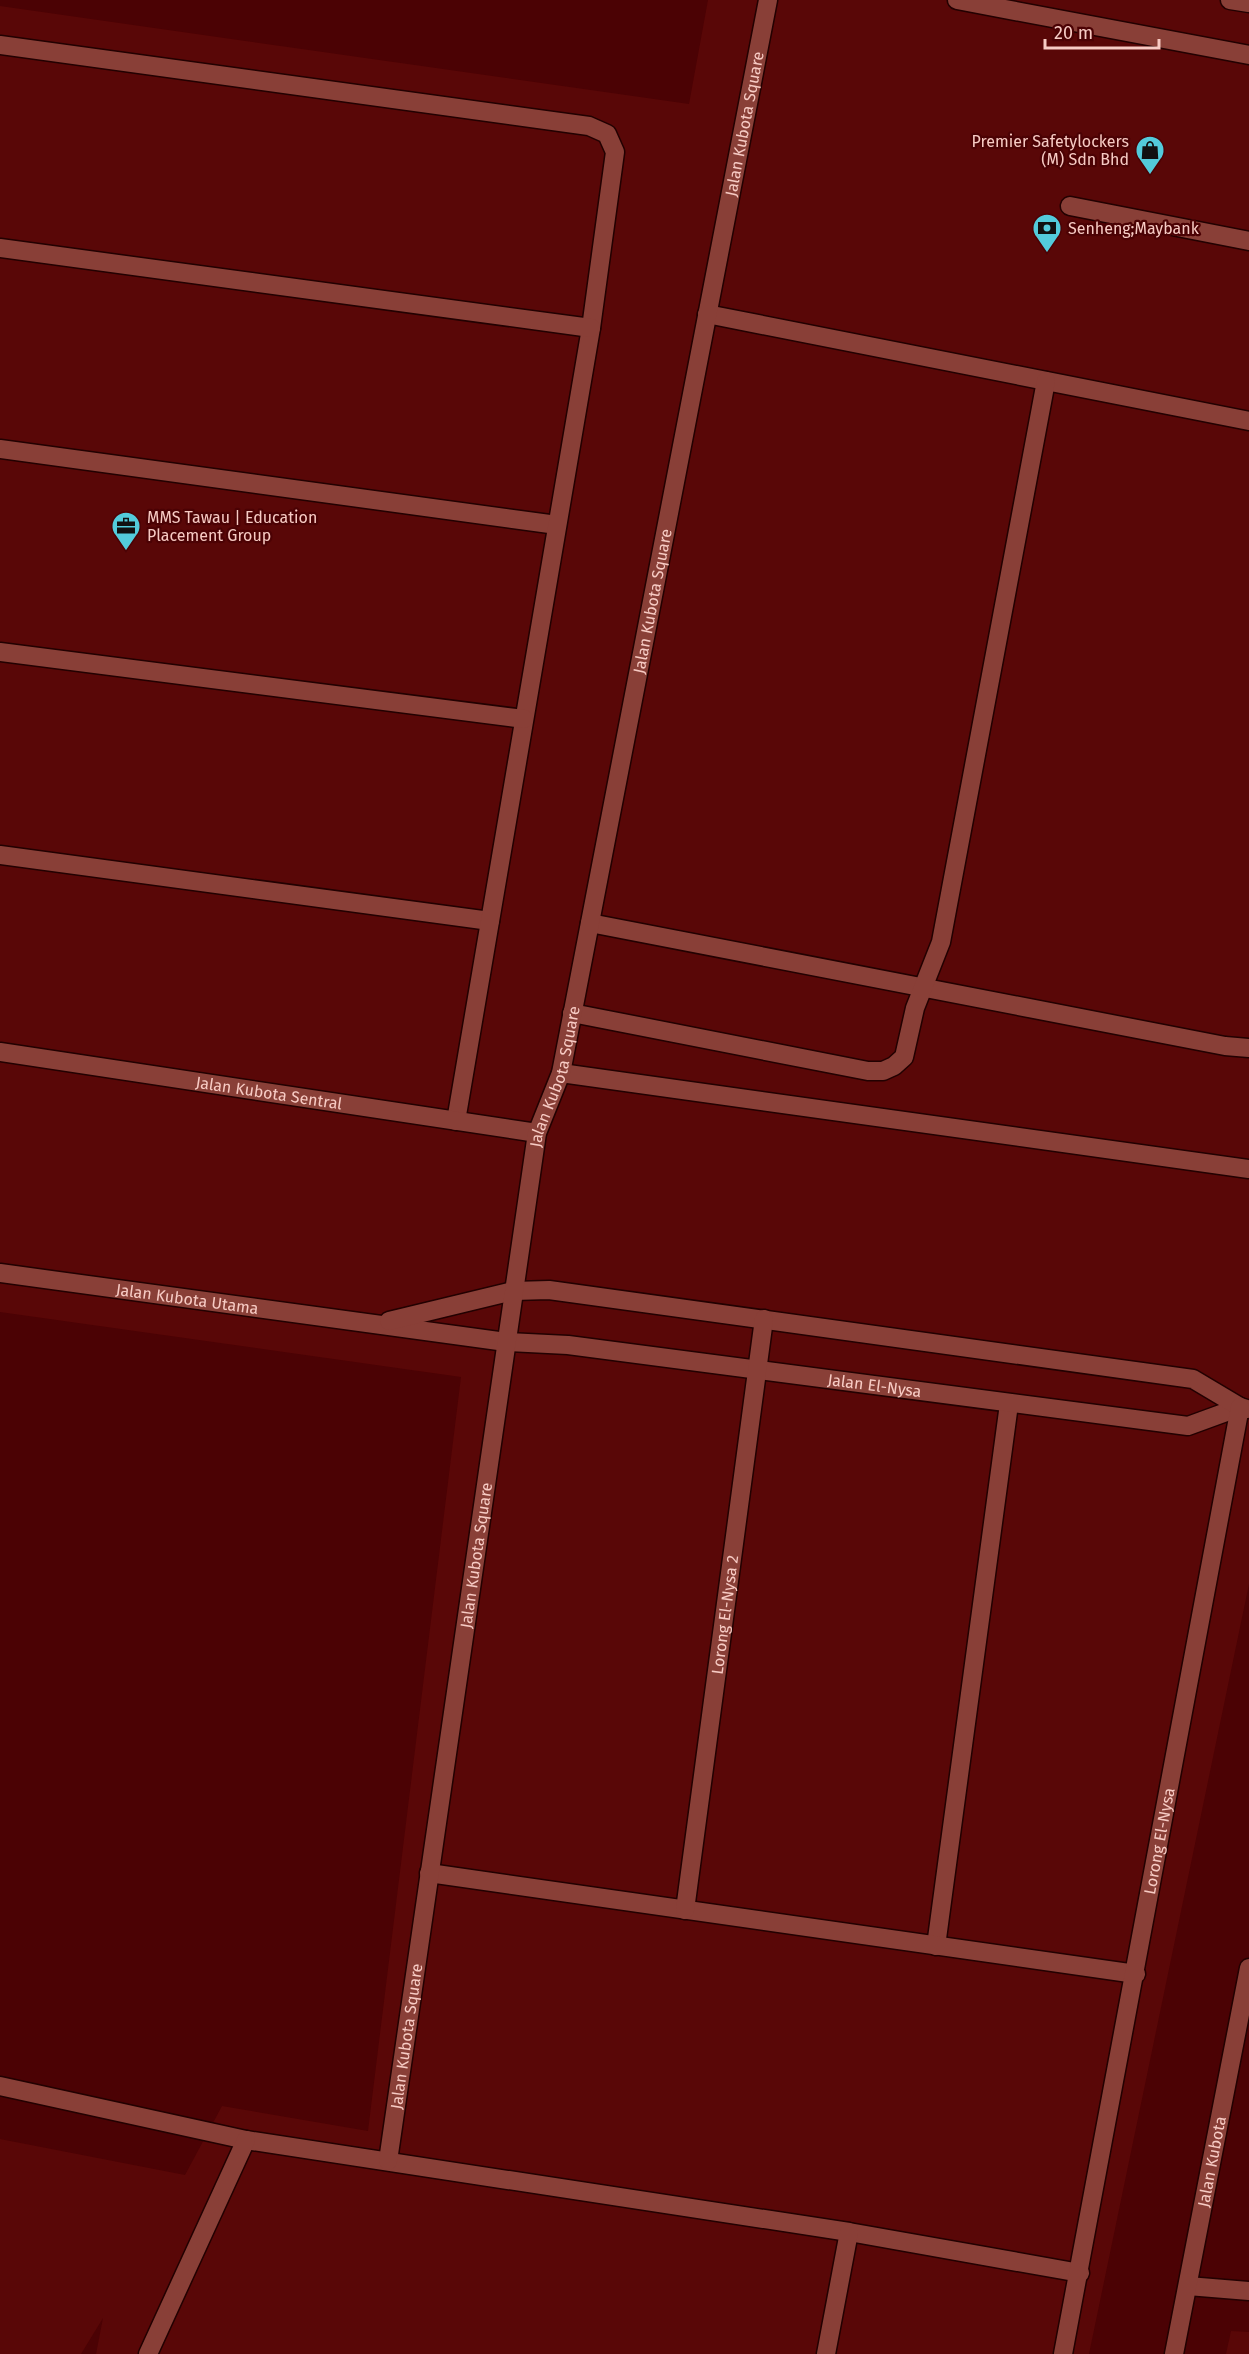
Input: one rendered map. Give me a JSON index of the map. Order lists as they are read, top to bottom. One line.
{"streets":{"street":["Jalan Kubota Square","Jalan Kubota Sentral","Jalan Kubota Utama","Jalan El-Nysa","Lorong El-Nysa 2","Lorong El-Nysa","Jalan Kubota"]},"crossings":[["Jalan Kubota Square","Jalan Kubota Sentral"],["Jalan Kubota Square","Jalan Kubota Utama"],["Jalan Kubota Square","Jalan El-Nysa"],["Jalan Kubota Utama","Jalan El-Nysa"],["Jalan El-Nysa","Lorong El-Nysa 2"],["Jalan El-Nysa","Lorong El-Nysa"]],"places":{"shop":["Premier Safetylockers (M) Sdn Bhd"],"bank":["Senheng;Maybank"],"office":["MMS Tawau | Education Placement Group"]},"scale_bar":"20 m"}
